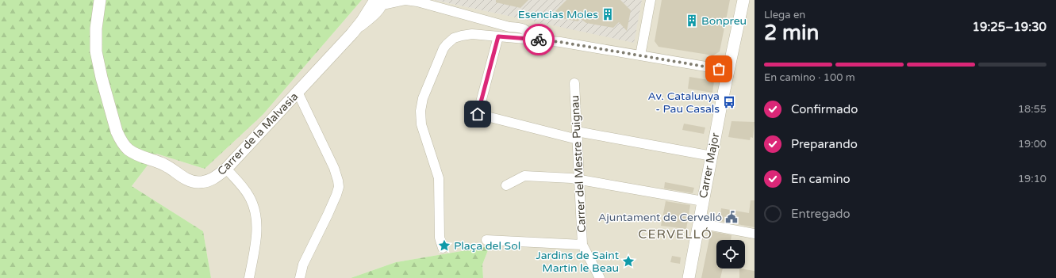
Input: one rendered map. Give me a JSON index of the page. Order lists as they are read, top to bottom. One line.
{"streets":{"street":["Carrer de la Malvasia","Carrer del Mestre Puignau","Carrer Major"]},"districts":["CERVELLÓ"],"places":{"building":["Esencias Moles","Bonpreu"],"bus stop":["Av. Catalunya - Pau Casals"],"public building":["Ajuntament de Cervelló"],"place":["Plaça del Sol","Jardins de Saint Martin le Beau"]},"page":{"heading":["2 min","Llega en","19:25–19:30"],"bar":"En camino · 100 m","list":[["Confirmado","18:55"],["Preparando","19:00"],["En camino","19:10"],"Entregado"]}}
